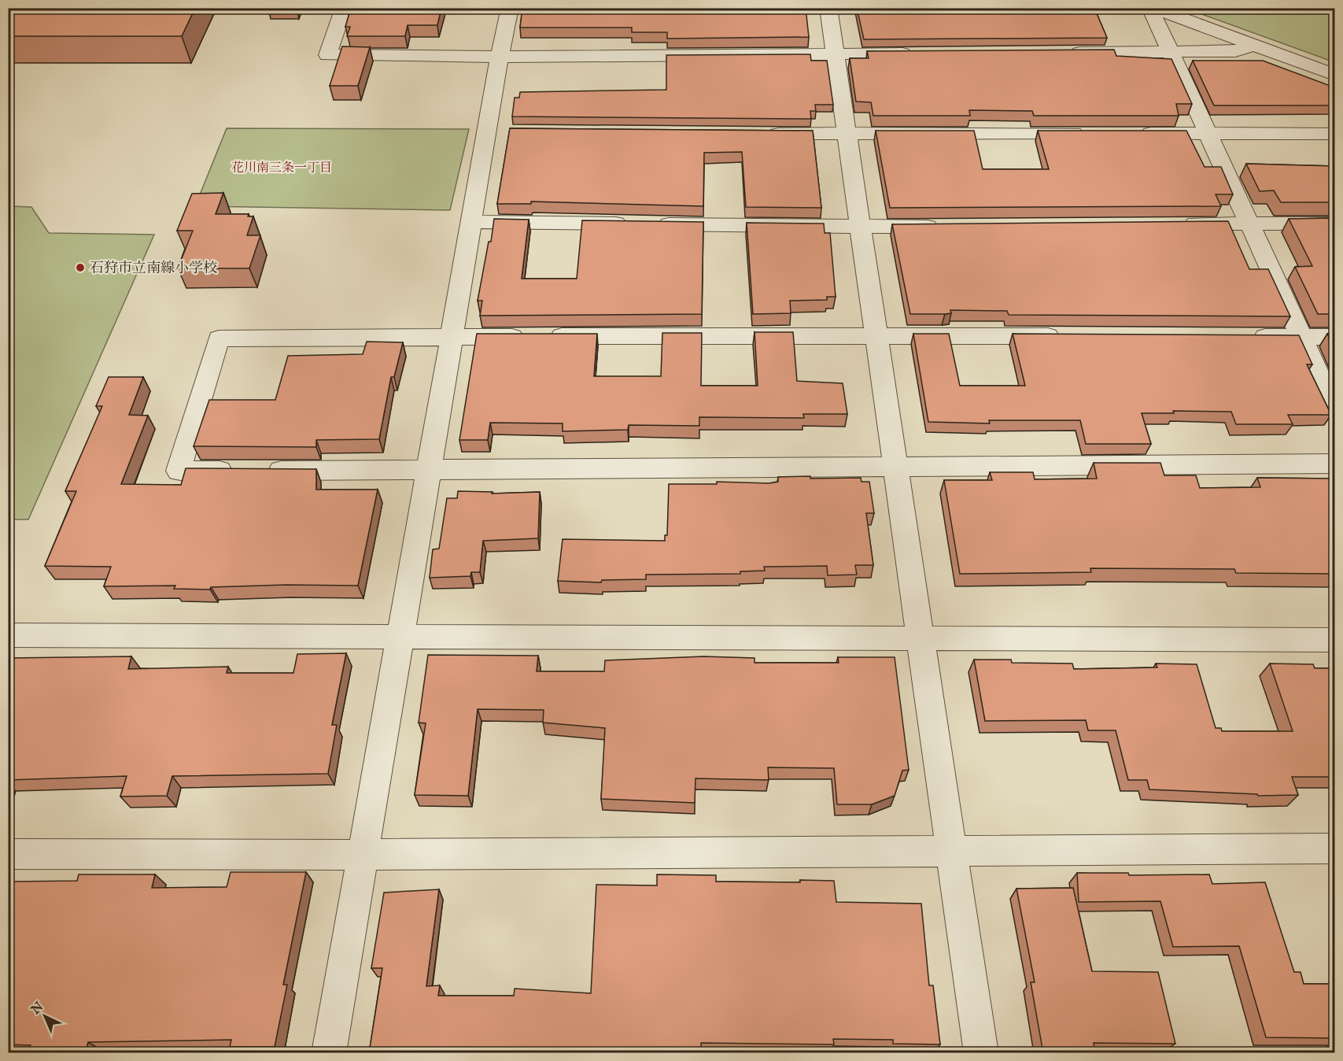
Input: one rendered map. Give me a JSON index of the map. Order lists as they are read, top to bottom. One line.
{"districts":["花川南三条一丁目"],"places":["石狩市立南線小学校"],"north":"top left"}
